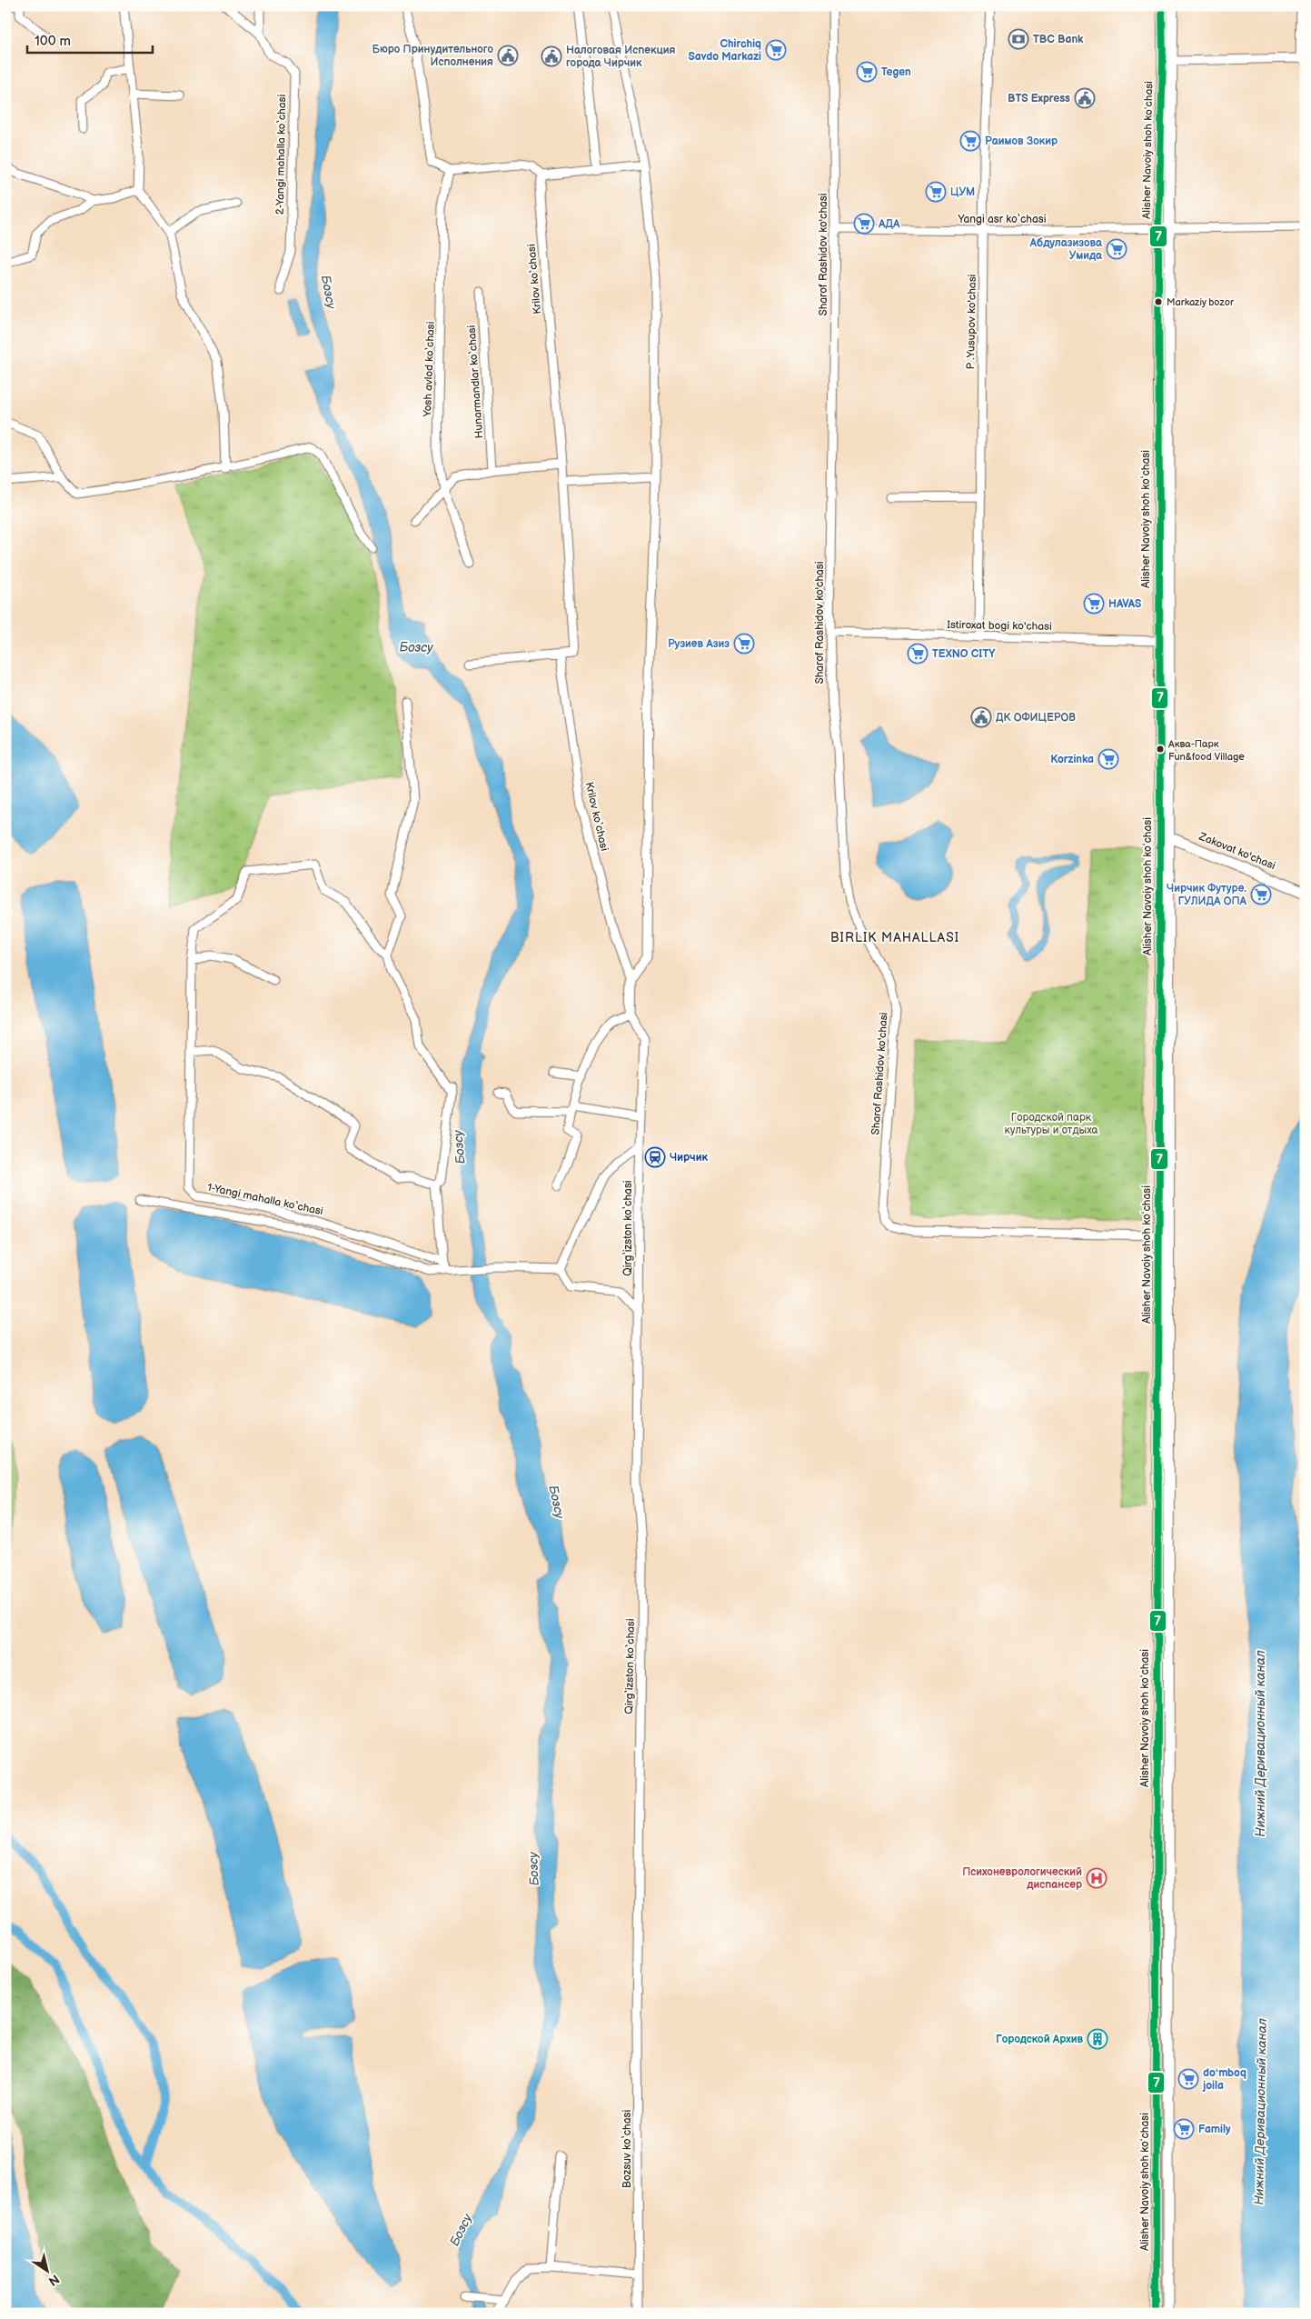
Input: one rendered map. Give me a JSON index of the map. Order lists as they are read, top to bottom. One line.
{"streets":{"main road":["Alisher Navoiy shoh koʻchasi","Zakovat ko'chasi"],"street":["2-Yangi mahalla ko‘chasi","Yangi asr ko‘chasi","Sharof Rashidov ko'chasi","Krilov ko‘chasi","P .Yusupov ko'chasi","Yosh avlod ko‘chasi","Hunarmandlar ko‘chasi","Istiroxat bogi ko'chasi","1-Yangi mahalla ko‘chasi","Qirg‘izston ko‘chasi","Bozsuv ko‘chasi"]},"crossings":[["Alisher Navoiy shoh koʻchasi","Yangi asr ko‘chasi"],["Alisher Navoiy shoh koʻchasi","Sharof Rashidov ko'chasi"],["Alisher Navoiy shoh koʻchasi","Istiroxat bogi ko'chasi"],["Alisher Navoiy shoh koʻchasi","Zakovat ko'chasi"],["Yangi asr ko‘chasi","Sharof Rashidov ko'chasi"],["Yangi asr ko‘chasi","P .Yusupov ko'chasi"],["Sharof Rashidov ko'chasi","Istiroxat bogi ko'chasi"],["Krilov ko‘chasi","Qirg‘izston ko‘chasi"],["P .Yusupov ko'chasi","Istiroxat bogi ko'chasi"],["Qirg‘izston ko‘chasi","Bozsuv ko‘chasi"]],"districts":["BIRLIK MAHALLASI"],"water":["Бозсу","Нижний Деривационный канал"],"parks":["Городской парк культуры и отдыха"],"places":{"bank":["TBC Bank"],"supermarket":["Chirchiq Savdo Markazi","Tegen","Раимов Зокир","ЦУМ","АДА","Абдулазизова Умида","HAVAS","Рузиев Азиз","TEXNO CITY","Korzinka","Чирчик Футуре. ГУЛИДА ОПА","doʻmboq joila","Family"],"public building":["Бюро Принудительного Исполнения","Налоговая Испекция города Чирчик","BTS Express","ДК ОФИЦЕРОВ"],"other":["Markaziy bozor","Аква-Парк Fun&food Village"],"station":["Чирчик"],"hospital":["Психоневрологический диспансер"],"building":["Городской Архив"]},"lines":["transit line 7"],"scale_bar":"100 m","north":"bottom right"}
